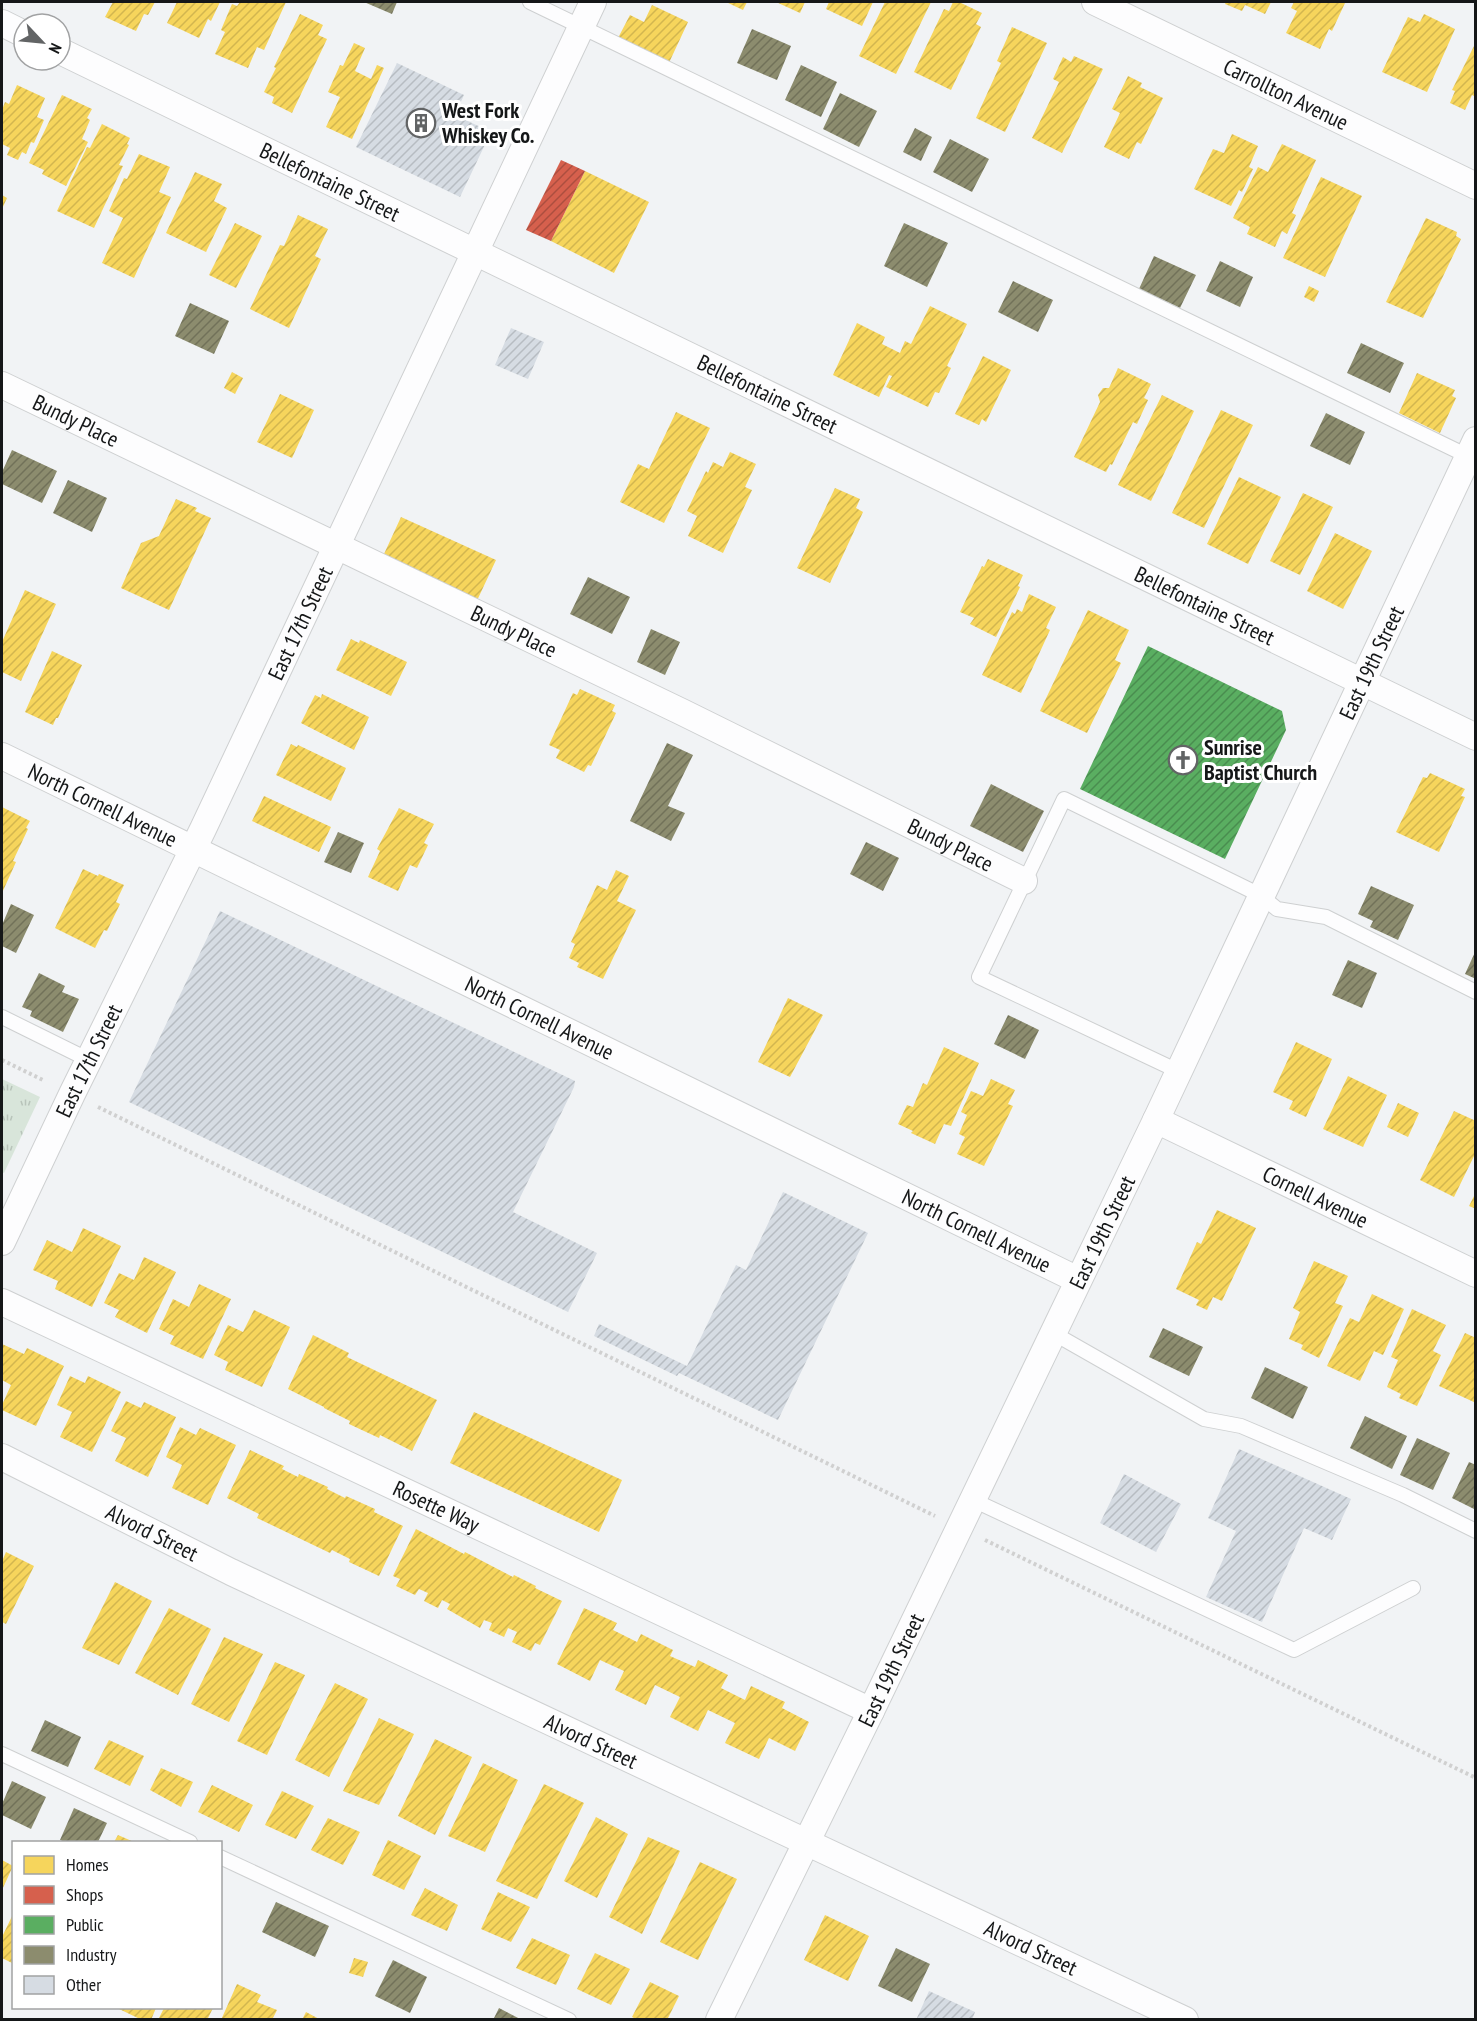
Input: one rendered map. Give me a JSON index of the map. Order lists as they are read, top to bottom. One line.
{"streets":{"street":["Carrollton Avenue","Bellefontaine Street","Bundy Place","East 17th Street","East 19th Street","North Cornell Avenue","Cornell Avenue","Rosette Way","Alvord Street"]},"crossings":[["Bellefontaine Street","East 17th Street"],["Bellefontaine Street","East 19th Street"],["Bundy Place","East 17th Street"],["East 17th Street","North Cornell Avenue"],["East 19th Street","North Cornell Avenue"],["East 19th Street","Cornell Avenue"],["East 19th Street","Rosette Way"],["East 19th Street","Alvord Street"]],"places":{"building":["West Fork Whiskey Co."],"church":["Sunrise Baptist Church"]},"legend":["Homes","Shops","Public","Industry","Other"],"north":"bottom right"}
